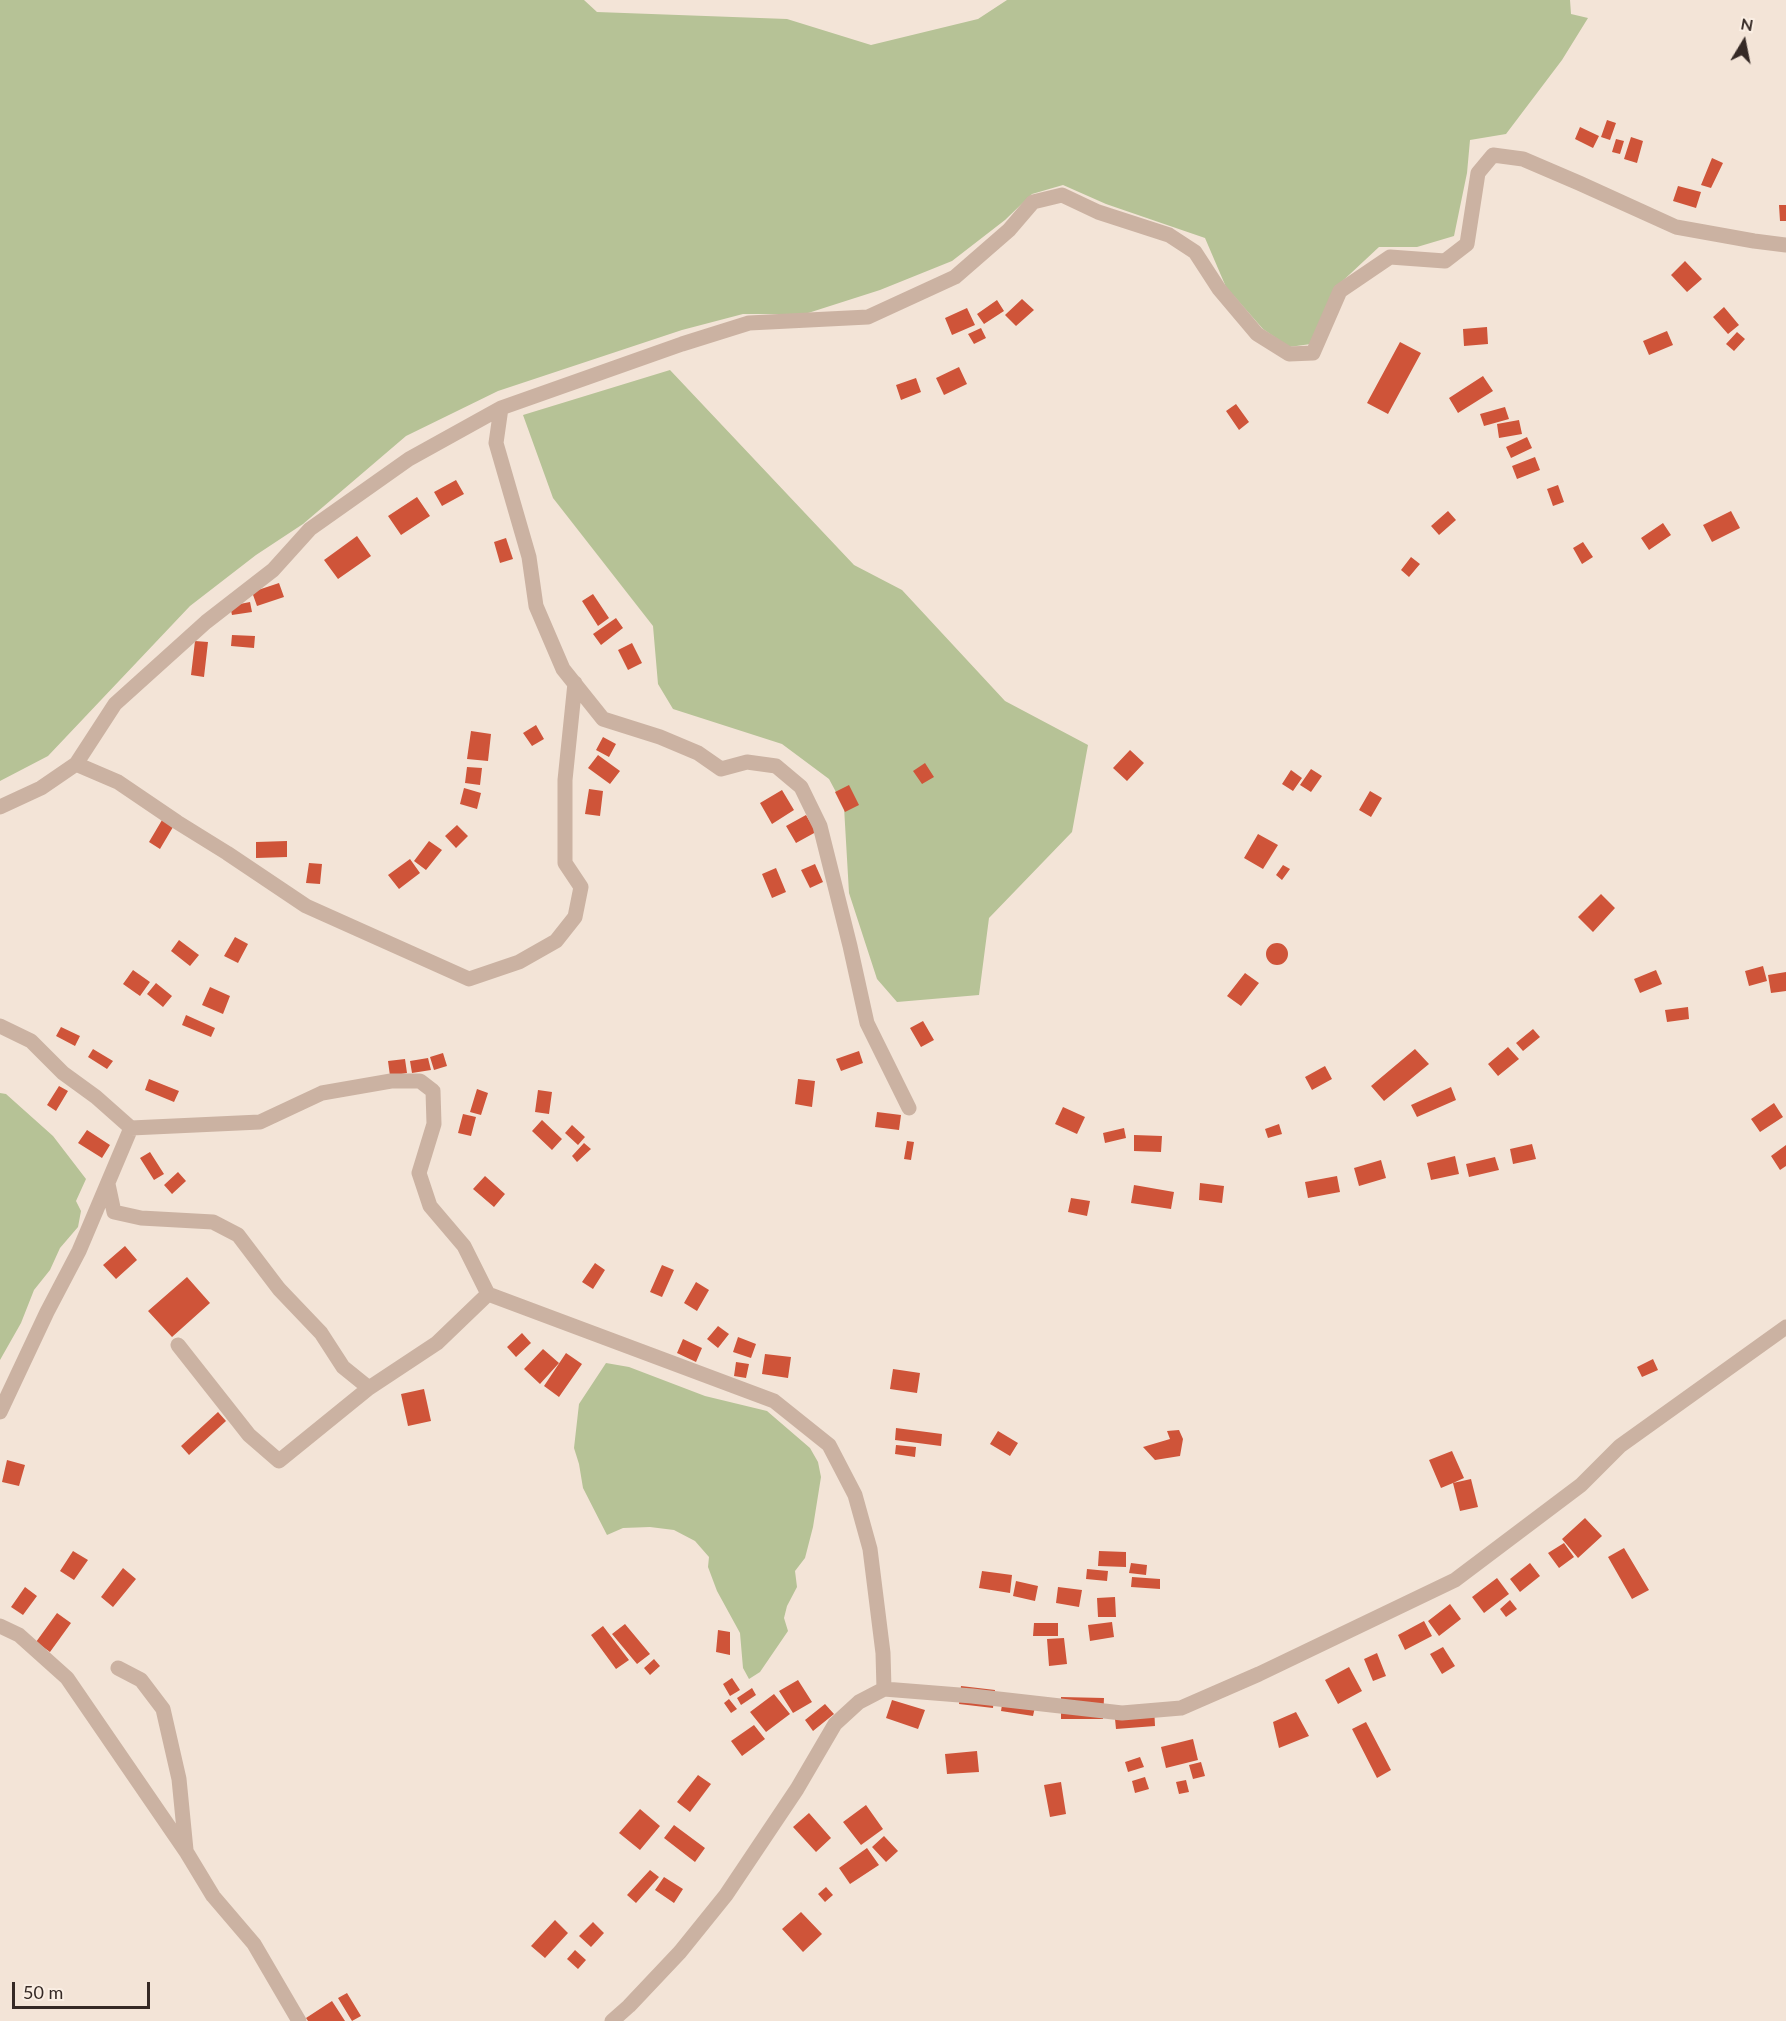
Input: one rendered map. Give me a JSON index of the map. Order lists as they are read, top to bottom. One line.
{"scale_bar":"50 m","north":"top"}
